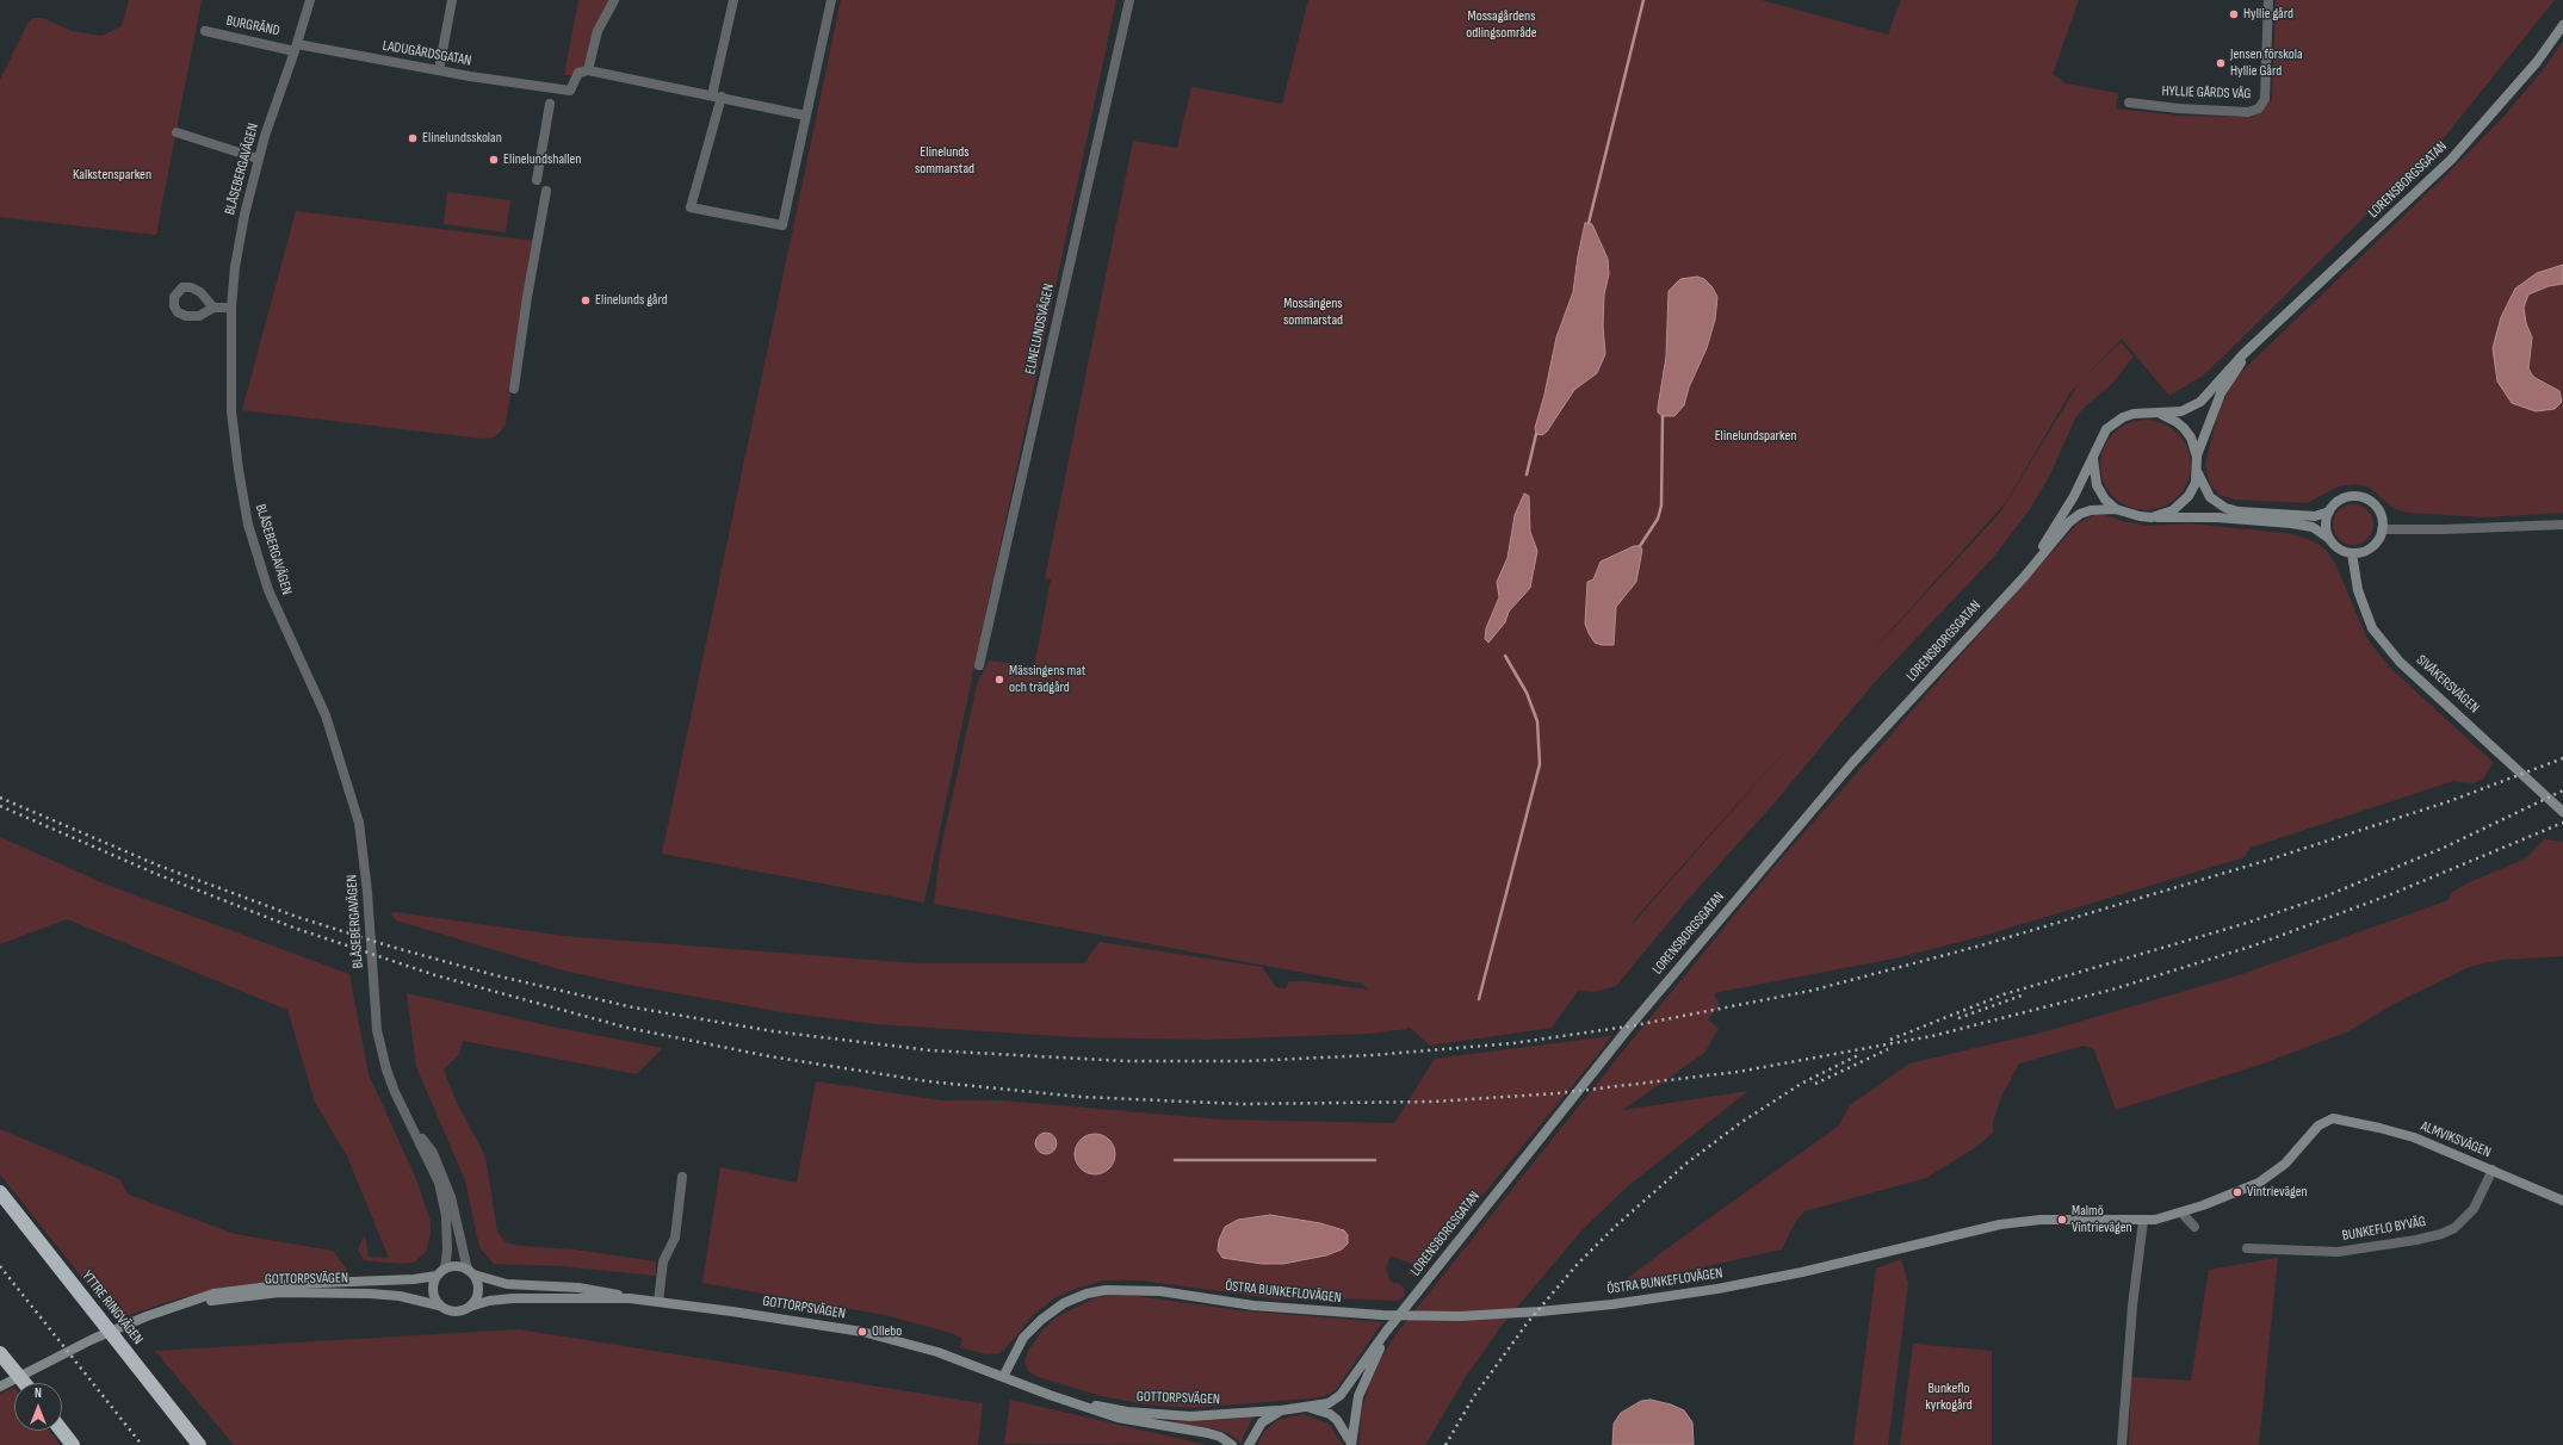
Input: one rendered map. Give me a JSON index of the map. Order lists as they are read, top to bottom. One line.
{"streets":{"highway":["YTTRE RINGVÄGEN"],"street":["BURGRÄND","LADUGÅRDSGATAN","HYLLIE GÅRDS VÄG","BLÅSEBERGAVÄGEN","LORENSBORGSGATAN","ELINELUNDSVÄGEN","SIVÅKERSVÄGEN","ALMVIKSVÄGEN","BUNKEFLO BYVÄG","GOTTORPSVÄGEN","ÖSTRA BUNKEFLOVÄGEN"]},"crossings":[["BURGRÄND","LADUGÅRDSGATAN"],["BURGRÄND","BLÅSEBERGAVÄGEN"],["LADUGÅRDSGATAN","BLÅSEBERGAVÄGEN"],["BLÅSEBERGAVÄGEN","GOTTORPSVÄGEN"],["LORENSBORGSGATAN","GOTTORPSVÄGEN"],["ALMVIKSVÄGEN","BUNKEFLO BYVÄG"],["ALMVIKSVÄGEN","ÖSTRA BUNKEFLOVÄGEN"],["GOTTORPSVÄGEN","ÖSTRA BUNKEFLOVÄGEN"]],"parks":["Mossagårdens odlingsområde","Elinelunds sommarstad","Kalkstensparken","Mossängens sommarstad","Elinelundsparken","Bunkeflo kyrkogård"],"places":["Hyllie gård","Jensen förskola Hyllie Gård","Elinelundsskolan","Elinelundshallen","Elinelunds gård","Mässingens mat och trädgård","Vintrievägen","Malmö Vintrievägen","Ollebo"],"north":"top"}
